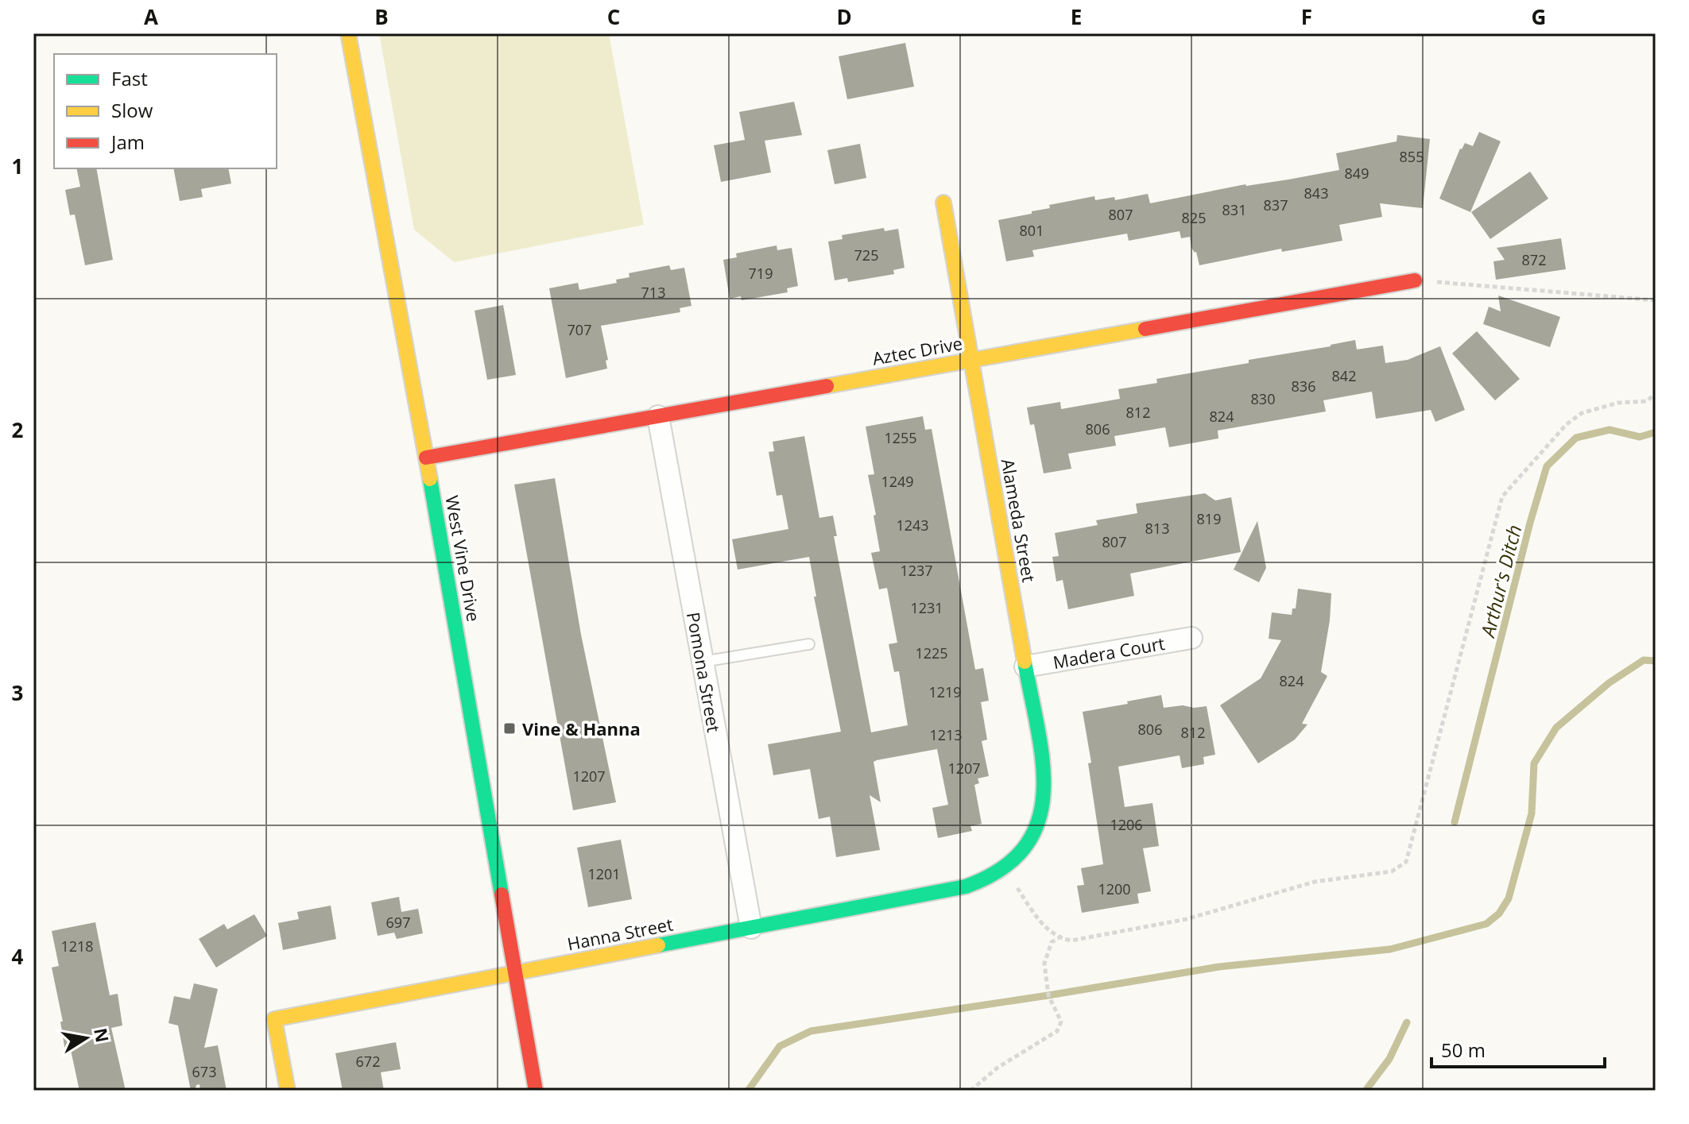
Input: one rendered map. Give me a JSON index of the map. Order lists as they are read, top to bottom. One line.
{"streets":{"street":["Aztec Drive","Alameda Street","West Vine Drive","Madera Court","Pomona Street","Hanna Street"]},"crossings":[["Aztec Drive","Alameda Street"],["Aztec Drive","West Vine Drive"],["Aztec Drive","Pomona Street"],["Alameda Street","Madera Court"],["Alameda Street","Hanna Street"],["West Vine Drive","Hanna Street"],["Pomona Street","Hanna Street"]],"water":["Arthur's Ditch"],"places":{"transit":["Vine & Hanna"]},"house_numbers":["855","849","843","837","831","807","825","801","725","872","719","713","707","842","836","830","812","824","806","1255","1249","819","1243","813","807","1237","1231","1225","824","1219","806","812","1213","1207","1207","1206","1201","1200","697","1218","672","673"],"legend":["Fast","Slow","Jam"],"scale_bar":"50 m","north":"right","grid":{"columns":["A","B","C","D","E","F","G"],"rows":["1","2","3","4"]}}
